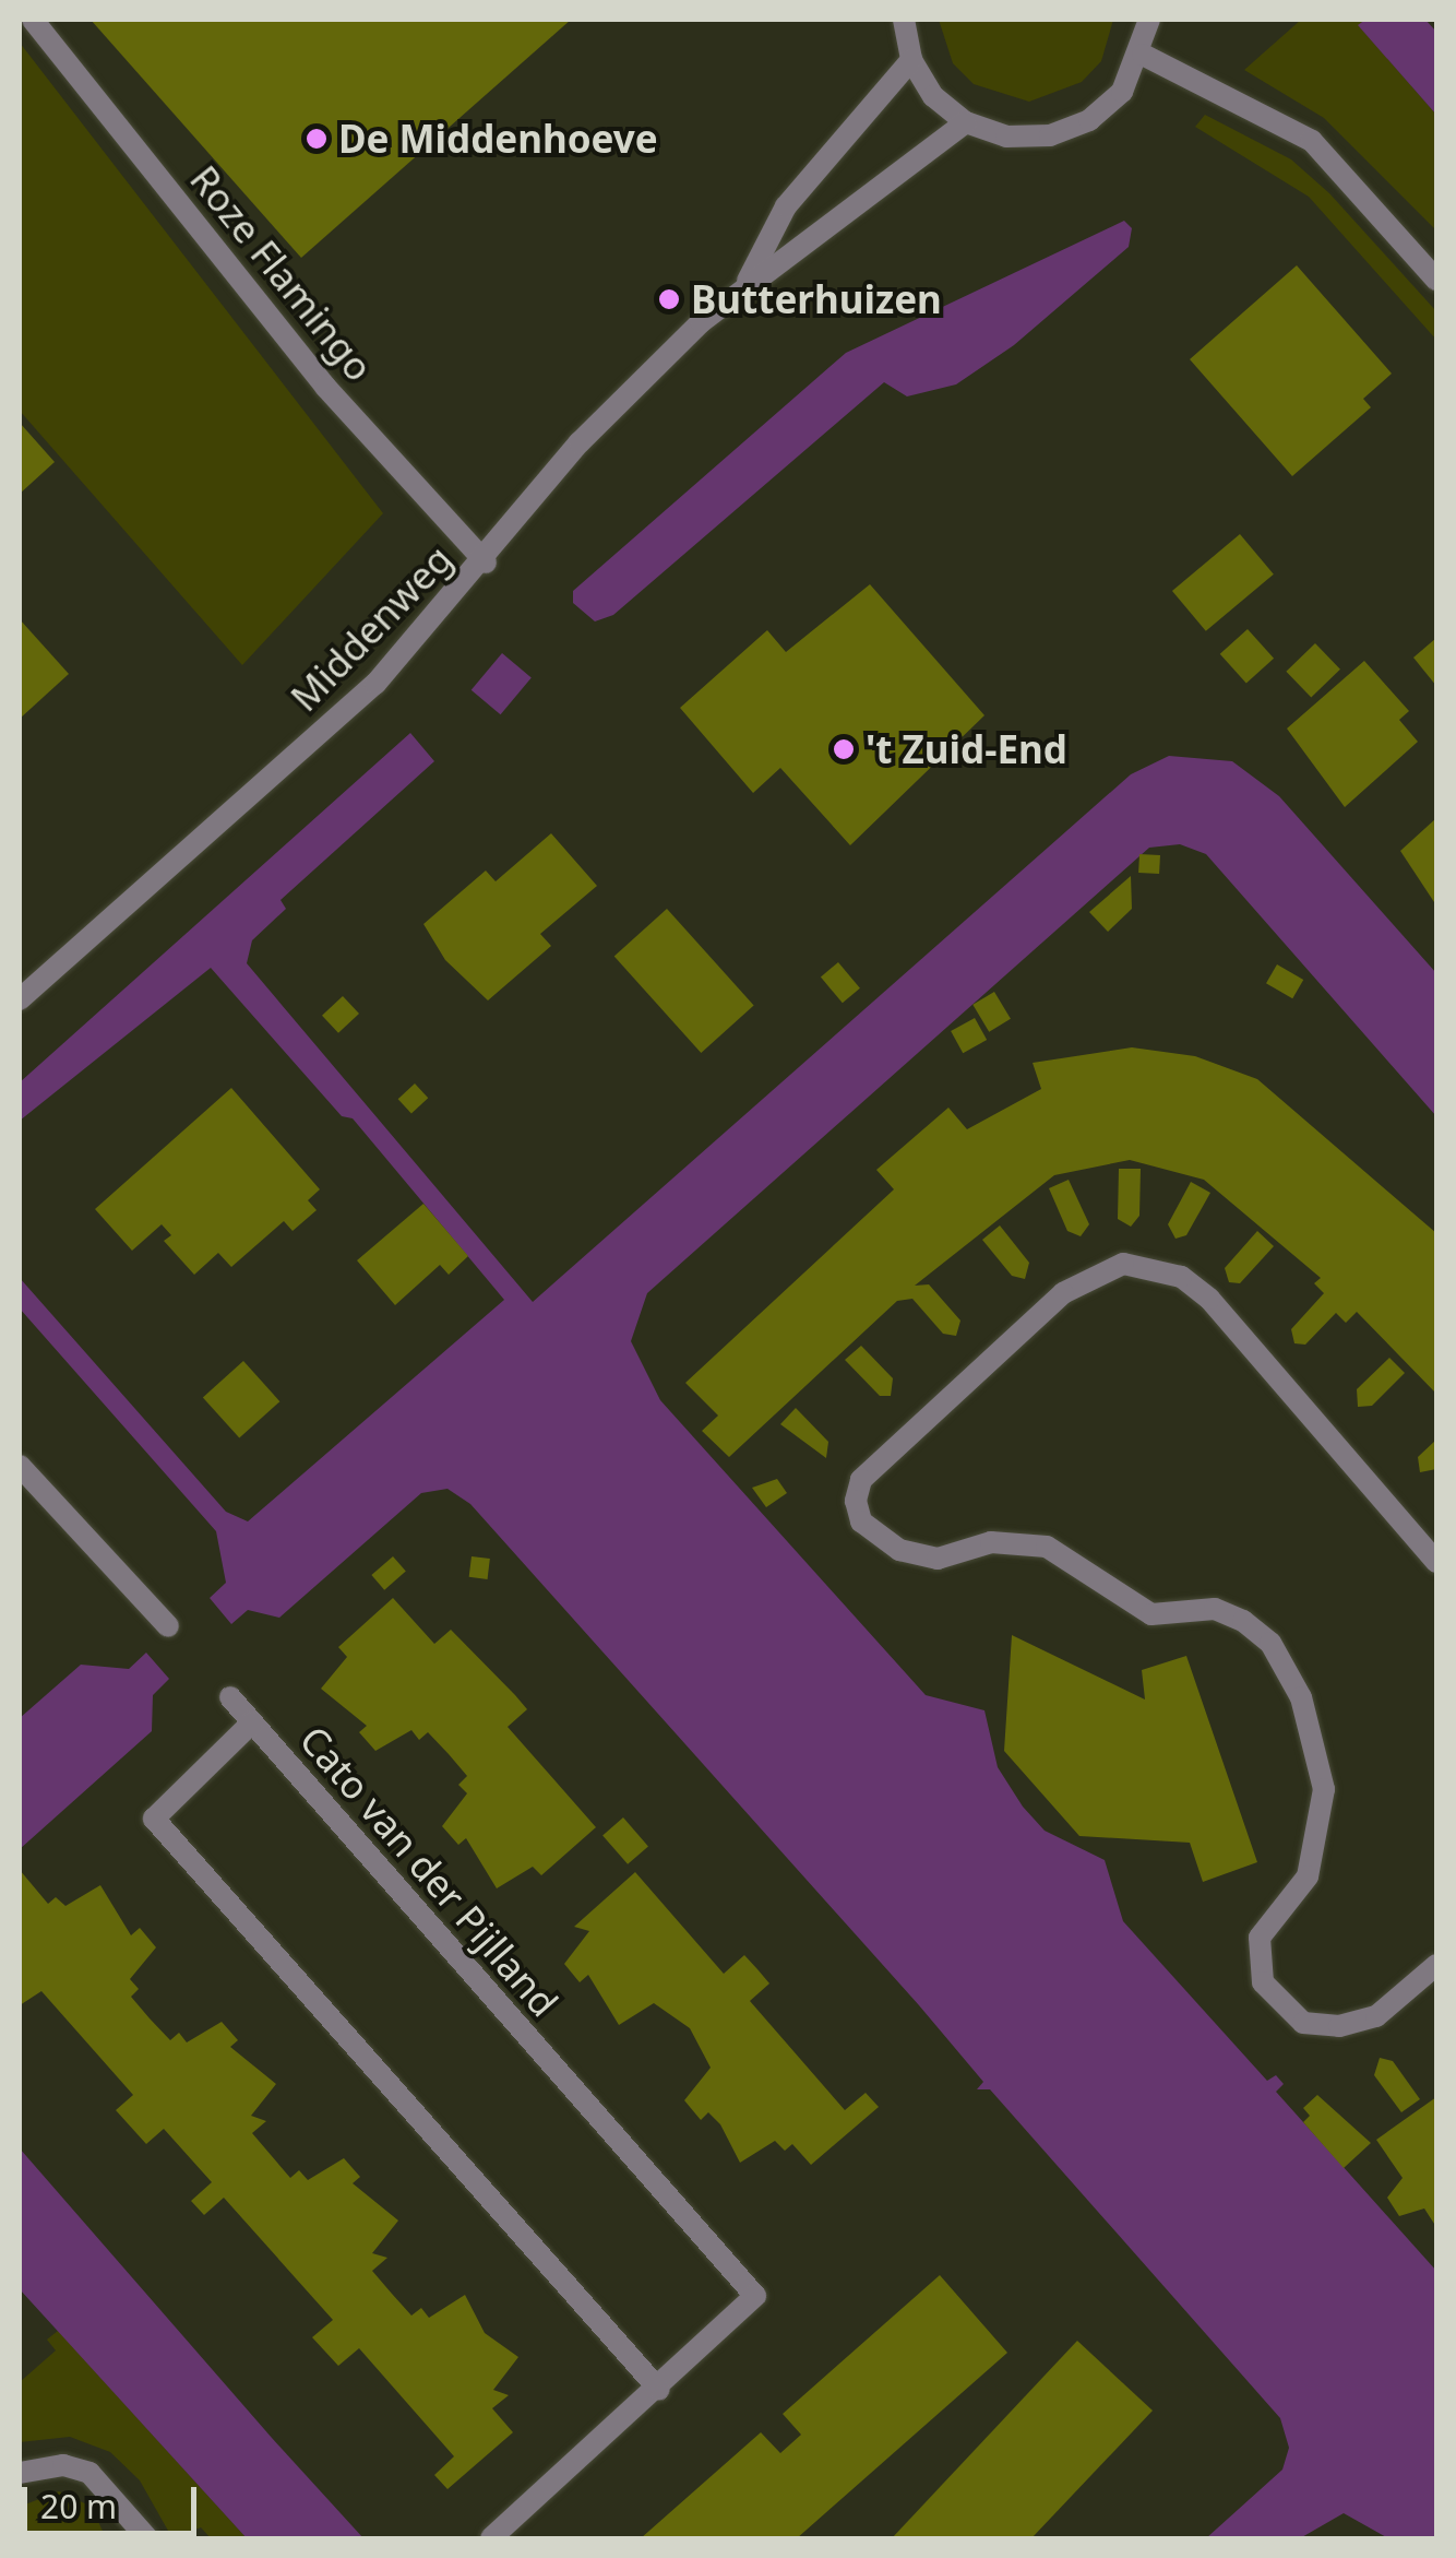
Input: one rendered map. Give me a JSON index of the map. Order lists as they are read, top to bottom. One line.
{"streets":{"street":["Roze Flamingo","Middenweg","Cato van der Pijlland"]},"crossings":[["Roze Flamingo","Middenweg"]],"places":["De Middenhoeve","Butterhuizen","'t Zuid-End"],"scale_bar":"20 m"}
